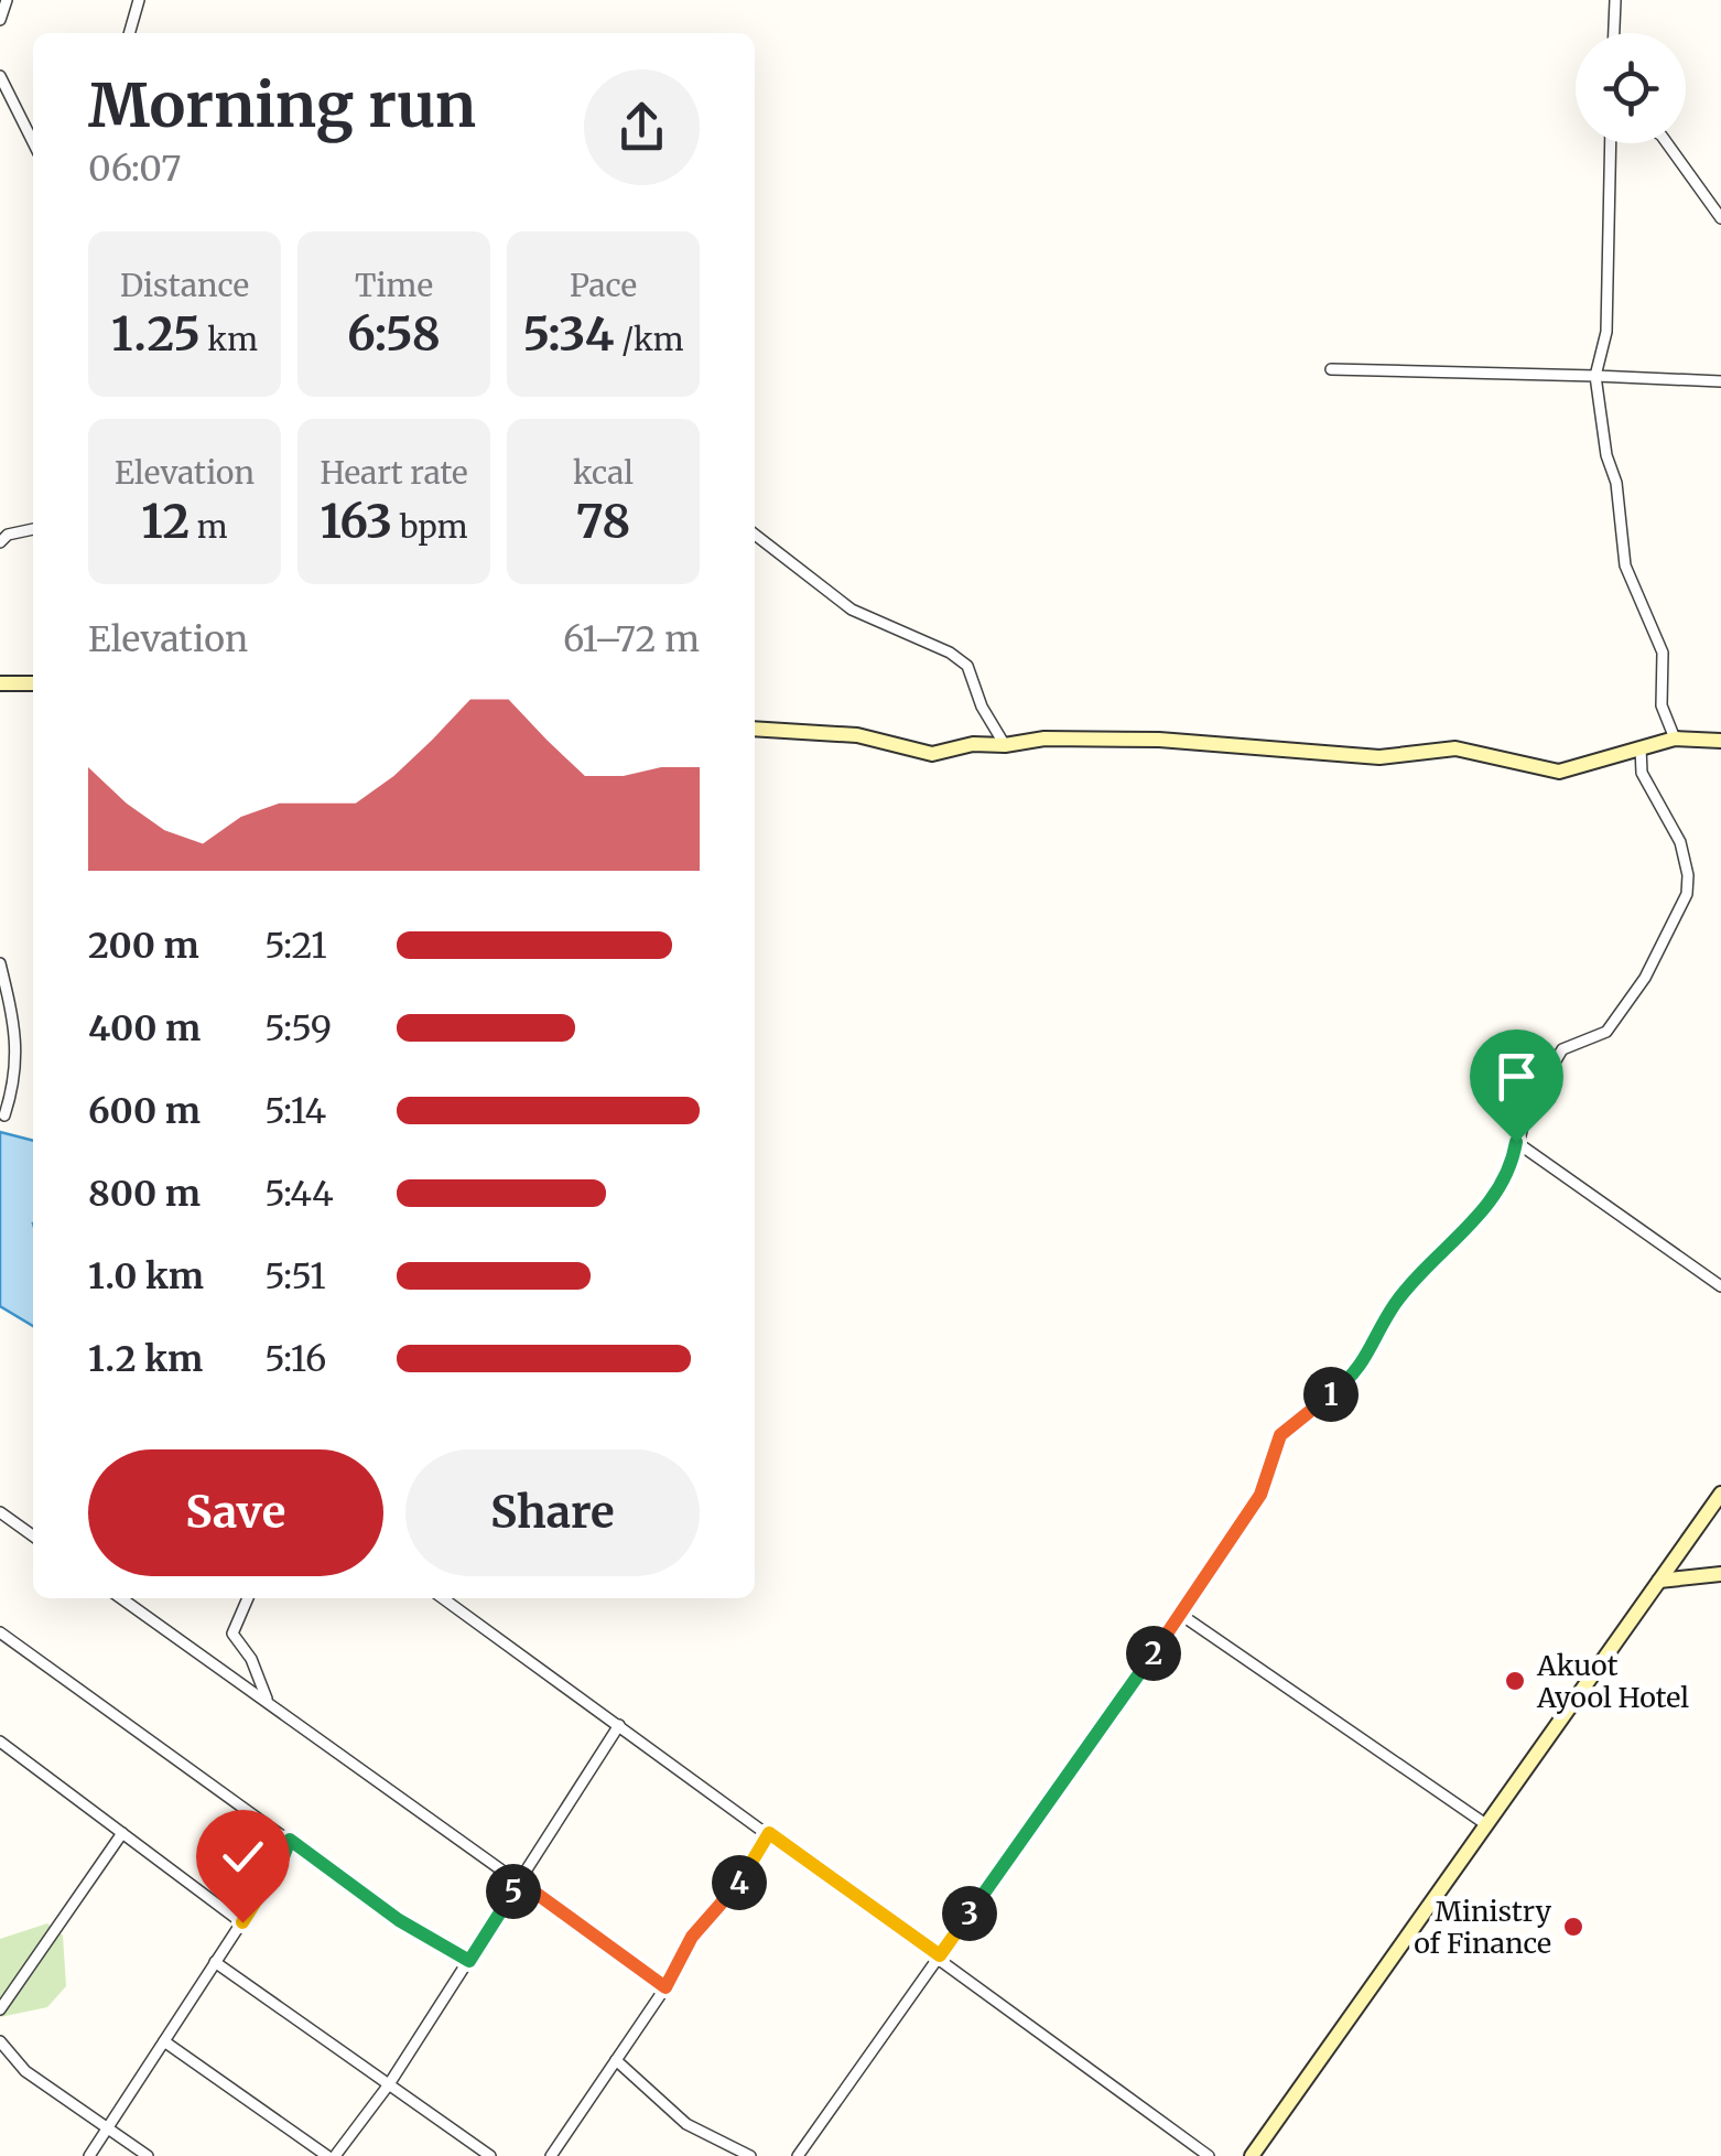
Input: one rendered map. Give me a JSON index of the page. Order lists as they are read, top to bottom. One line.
{"places":["Akuot Ayool Hotel","Ministry of Finance"],"page":{"heading":["Morning run","06:07"],"stats":[["Distance","1.25 km"],["Time","6:58"],["Pace","5:34 /km"],["Elevation","12 m"],["Heart rate","163 bpm"],["kcal","78"]],"chart":["Elevation","61–72 m"],"list":[{"name":"200 m","note":"5:21"},{"name":"400 m","note":"5:59"},{"name":"600 m","note":"5:14"},{"name":"800 m","note":"5:44"},{"name":"1.0 km","note":"5:51"},{"name":"1.2 km","note":"5:16"}],"pins":["1","2","4","5","3"],"buttons":["Save","Share"]}}
